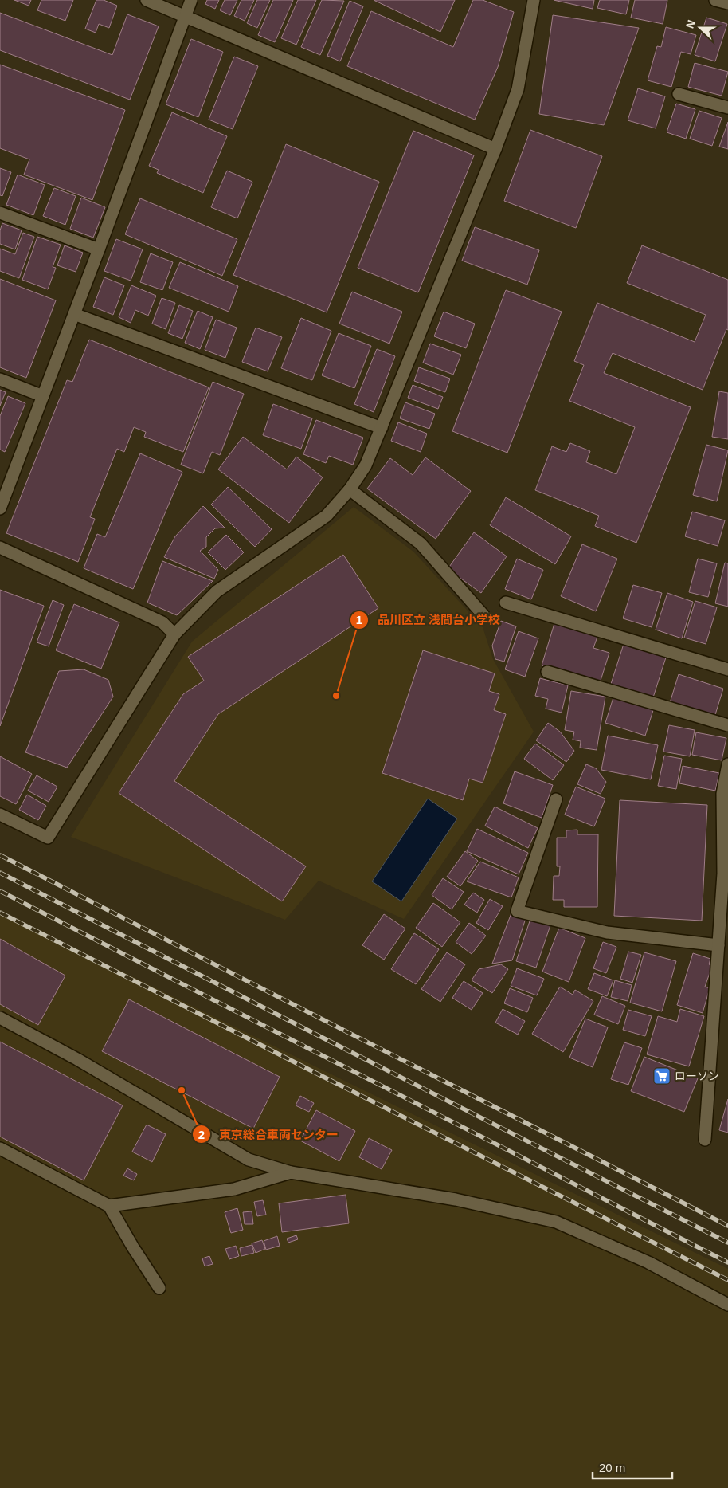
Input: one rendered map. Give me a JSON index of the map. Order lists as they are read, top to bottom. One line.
{"places":{"other":["品川区立 浅間台小学校","東京総合車両センター"],"supermarket":["ローソン"]},"scale_bar":"20 m","north":"left"}
